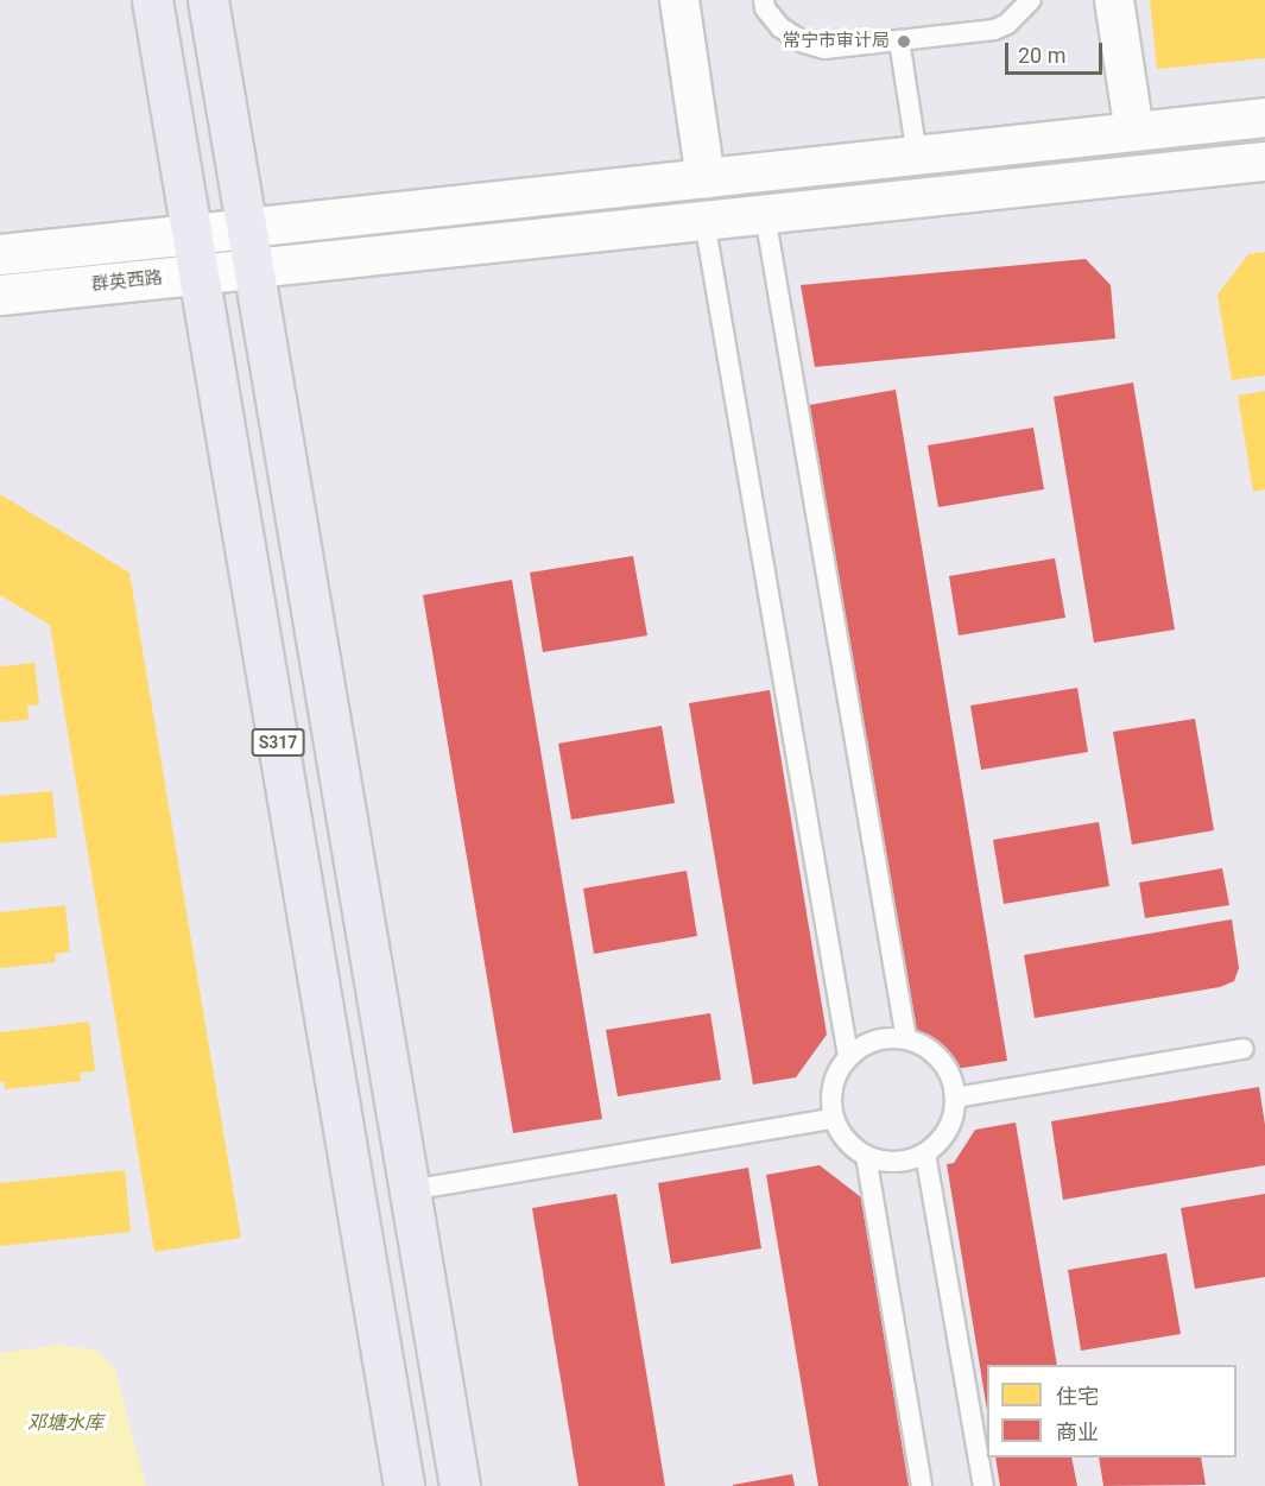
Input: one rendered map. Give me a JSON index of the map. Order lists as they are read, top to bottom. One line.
{"streets":{"main road":["群英西路","S317"]},"crossings":[["群英西路","S317"]],"water":["邓塘水库"],"places":["常宁市审计局"],"legend":["住宅","商业"],"scale_bar":"20 m"}
